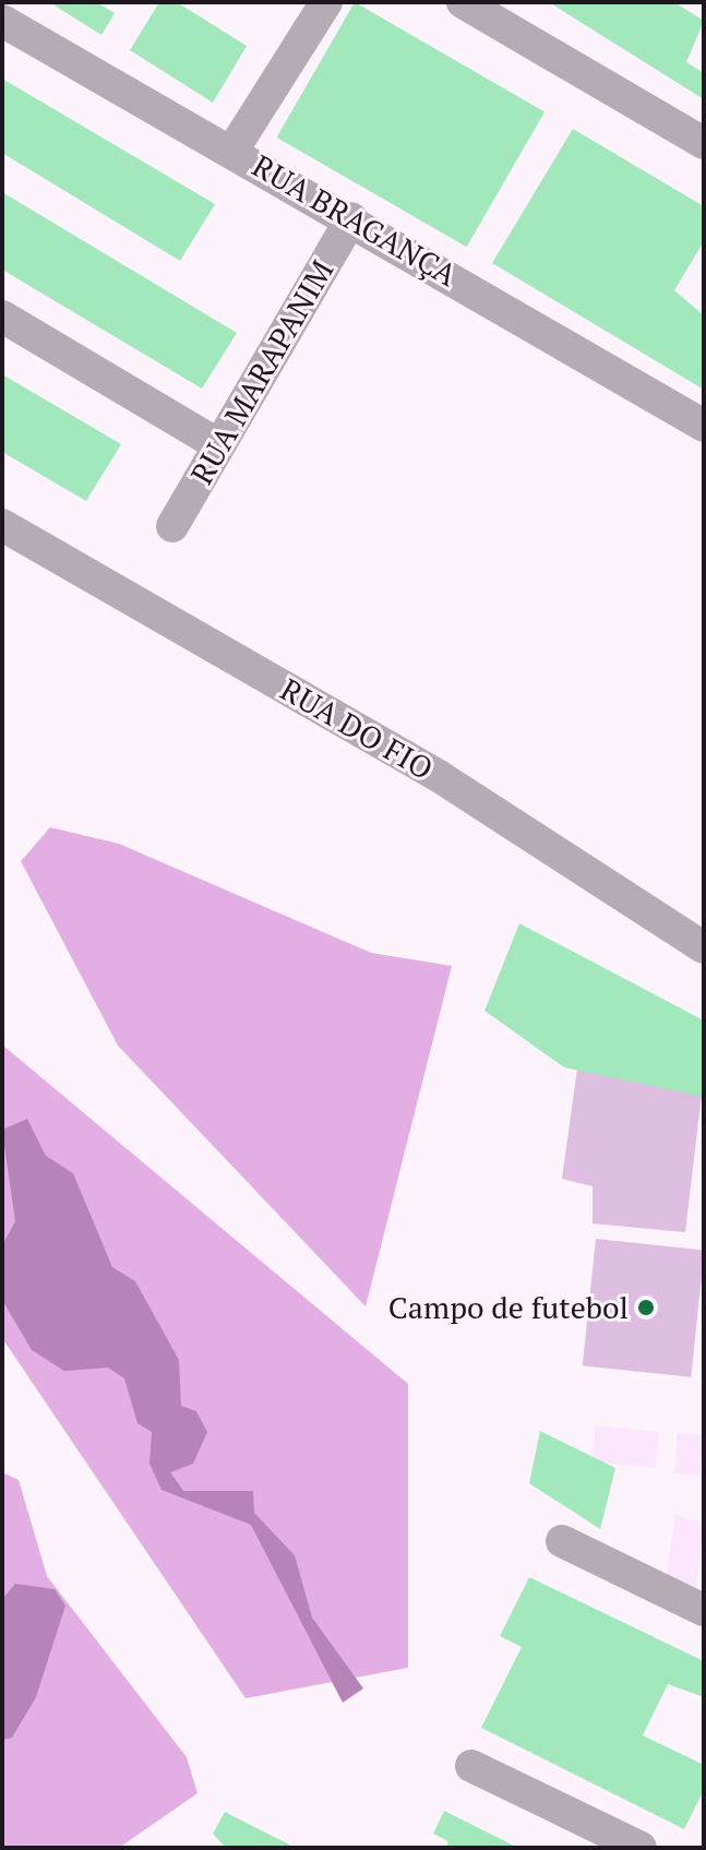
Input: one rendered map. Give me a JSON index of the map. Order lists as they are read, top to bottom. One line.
{"streets":{"street":["RUA BRAGANÇA","RUA MARAPANIM","RUA DO FIO"]},"crossings":[["RUA BRAGANÇA","RUA MARAPANIM"]],"places":["Campo de futebol"]}
